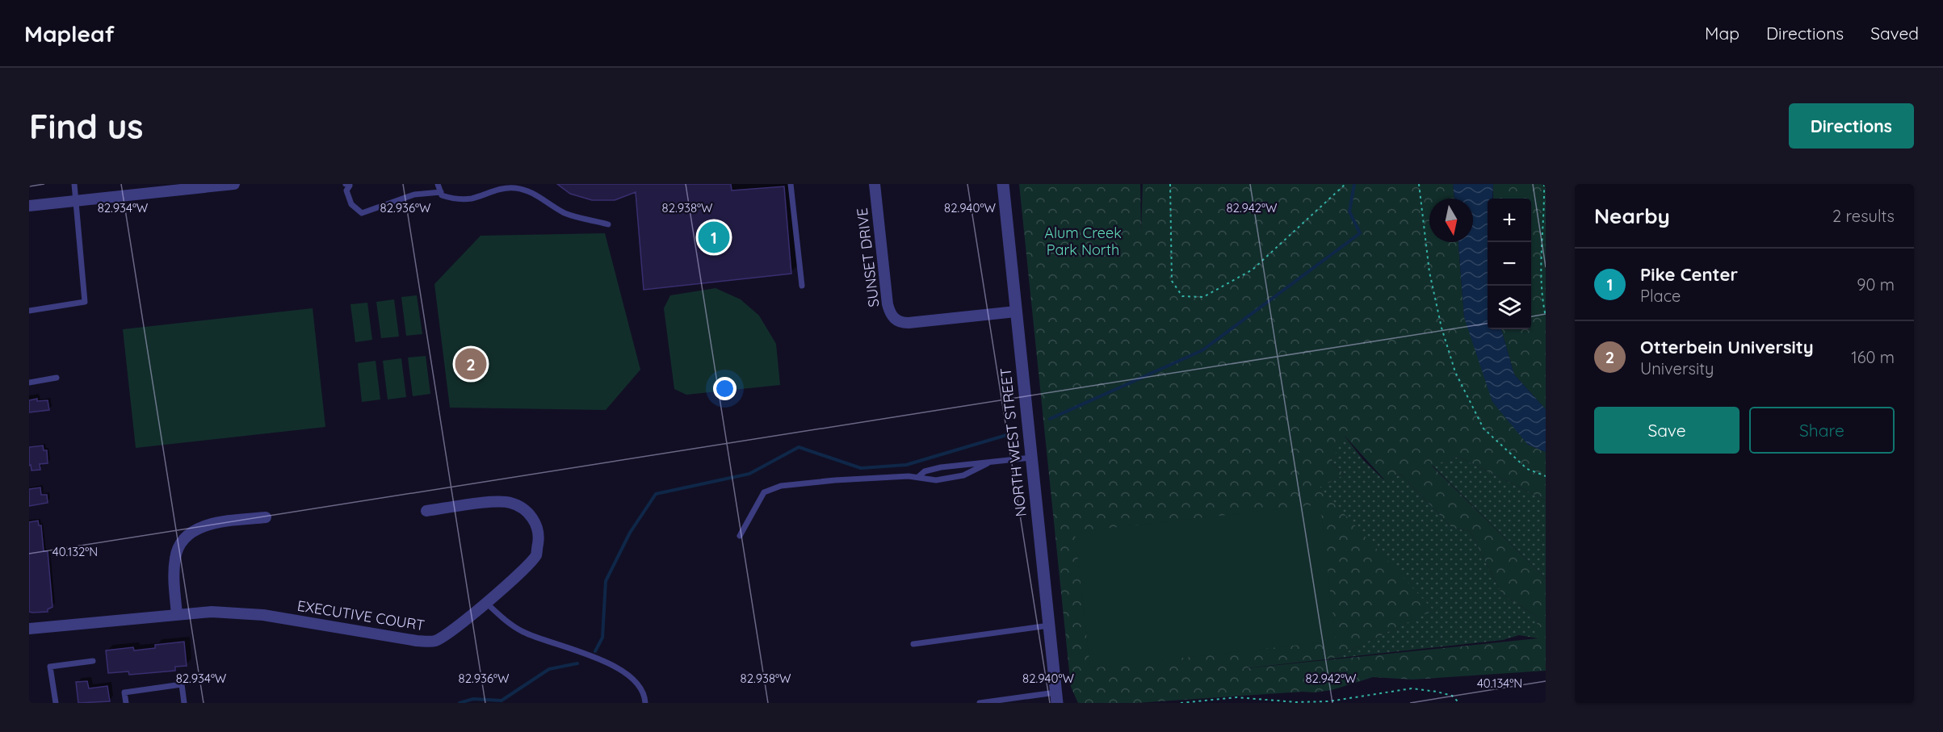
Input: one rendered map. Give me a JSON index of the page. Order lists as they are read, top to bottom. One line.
{"streets":{"street":["SUNSET DRIVE","NORTH WEST STREET","EXECUTIVE COURT"]},"crossings":[["SUNSET DRIVE","NORTH WEST STREET"]],"parks":["Alum Creek Park North"],"north":"bottom","page":{"header":"Mapleaf","nav":["Map","Directions","Saved"],"buttons":["Directions",["Save","Share"]],"title":"Find us","heading":["Nearby","2 results"],"map_buttons":["+","−"],"pins":["1","2"],"list":[{"mark":"1","name":"Pike Center","note":"Place","value":"90 m"},{"mark":"2","name":"Otterbein University","note":"University","value":"160 m"}]},"coordinates":["82.934°W","82.936°W","82.938°W","82.940°W","82.942°W","40.132°N","40.134°N"]}
